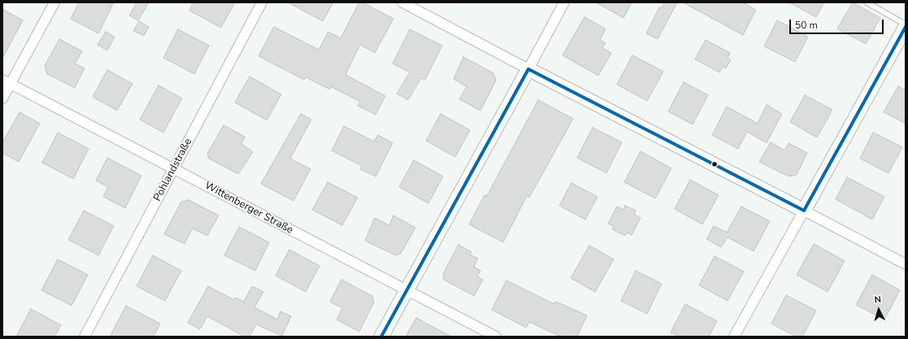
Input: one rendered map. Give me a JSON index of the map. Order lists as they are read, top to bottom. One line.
{"streets":{"street":["Pohlandstraße","Wittenberger Straße"]},"crossings":[["Pohlandstraße","Wittenberger Straße"]],"scale_bar":"50 m","north":"top"}
